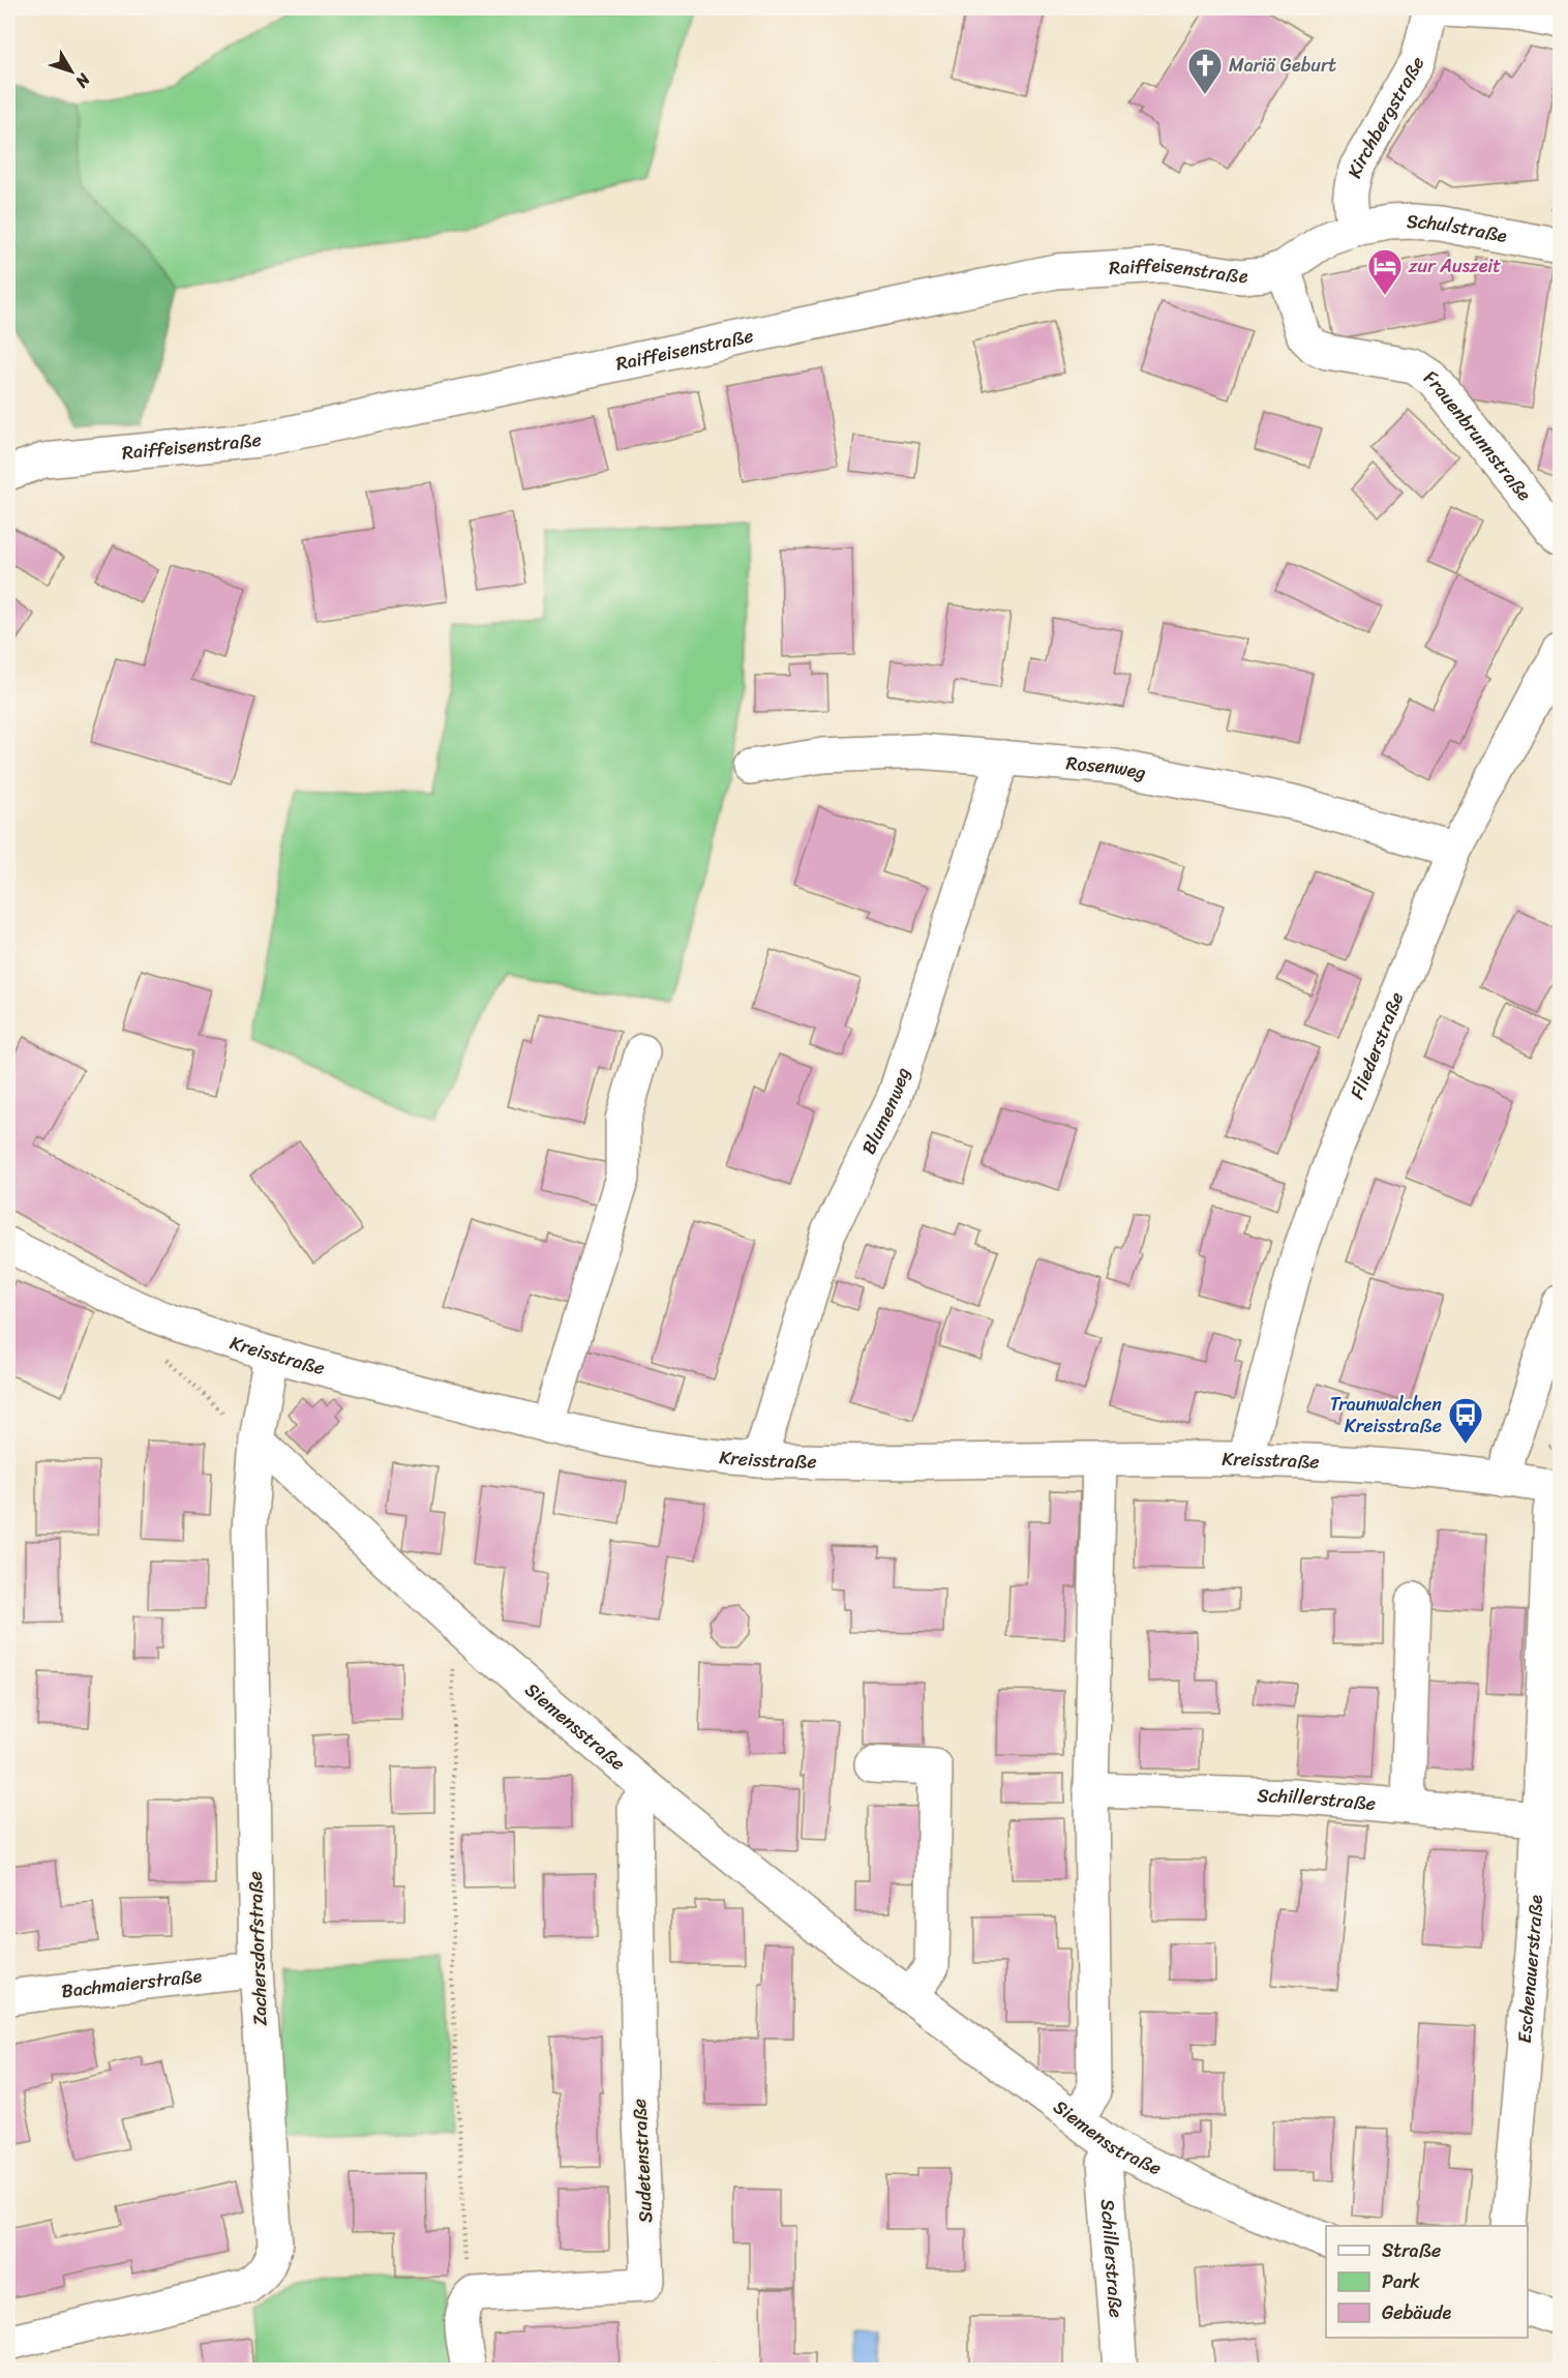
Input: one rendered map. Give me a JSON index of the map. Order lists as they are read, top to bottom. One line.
{"streets":{"street":["Kirchbergstraße","Schulstraße","Raiffeisenstraße","Frauenbrunnstraße","Rosenweg","Fliederstraße","Blumenweg","Kreisstraße","Siemensstraße","Schillerstraße","Zachersdorfstraße","Eschenauerstraße","Bachmaierstraße","Sudetenstraße"]},"crossings":[["Kirchbergstraße","Schulstraße"],["Kirchbergstraße","Raiffeisenstraße"],["Schulstraße","Raiffeisenstraße"],["Raiffeisenstraße","Frauenbrunnstraße"],["Rosenweg","Fliederstraße"],["Rosenweg","Blumenweg"],["Fliederstraße","Kreisstraße"],["Blumenweg","Kreisstraße"],["Kreisstraße","Zachersdorfstraße"],["Kreisstraße","Eschenauerstraße"],["Siemensstraße","Schillerstraße"],["Siemensstraße","Zachersdorfstraße"],["Siemensstraße","Sudetenstraße"],["Schillerstraße","Eschenauerstraße"],["Zachersdorfstraße","Bachmaierstraße"]],"places":{"church":["Mariä Geburt"],"hotel":["zur Auszeit"],"bus stop":["Traunwalchen Kreisstraße"]},"legend":["Straße","Park","Gebäude"],"north":"bottom right"}
